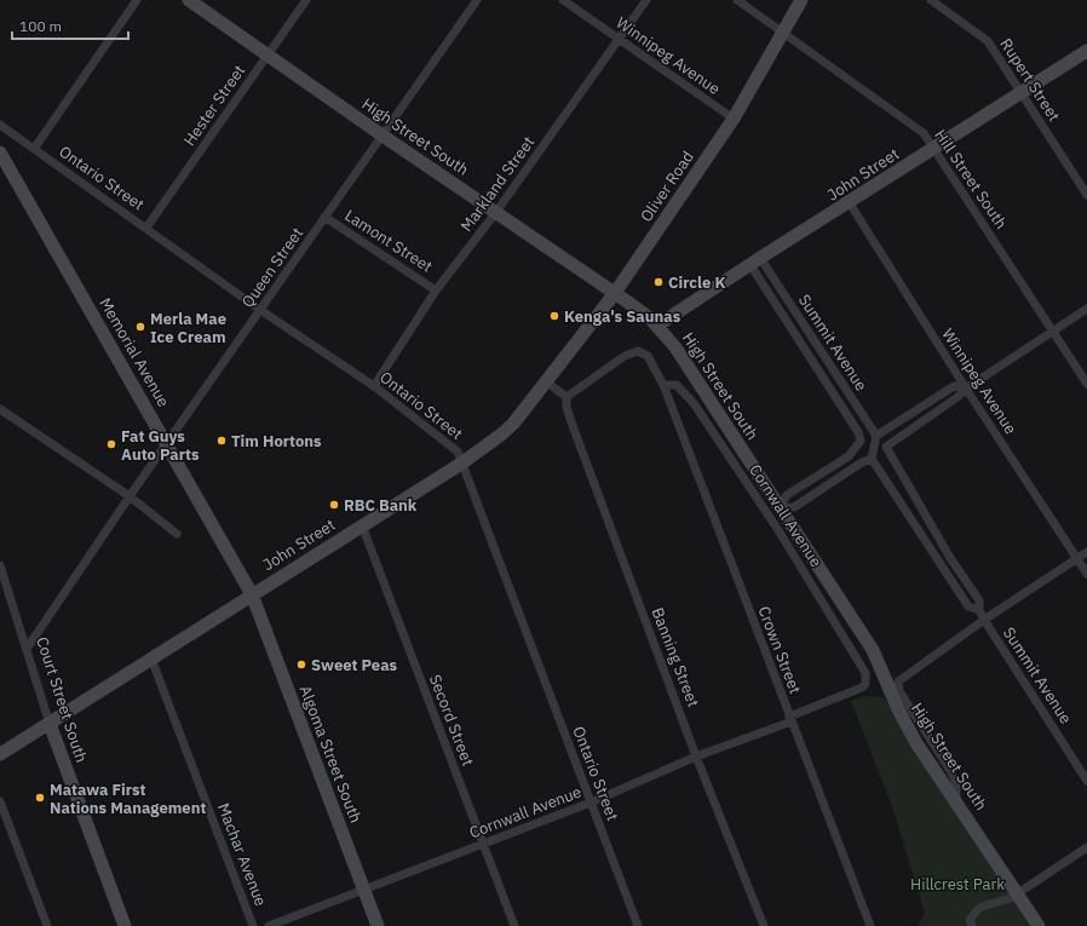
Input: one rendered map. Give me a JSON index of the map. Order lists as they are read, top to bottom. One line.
{"streets":{"main road":["High Street South","John Street","Oliver Road","Memorial Avenue","Court Street South","Algoma Street South"],"street":["Winnipeg Avenue","Rupert Street","Hester Street","Ontario Street","Hill Street South","Markland Street","Lamont Street","Queen Street","Summit Avenue","Cornwall Avenue","Crown Street","Banning Street","Secord Street","Machar Avenue"]},"crossings":[["Winnipeg Avenue","John Street"],["Winnipeg Avenue","Markland Street"],["Winnipeg Avenue","Oliver Road"],["Winnipeg Avenue","Summit Avenue"],["Rupert Street","John Street"],["Hester Street","High Street South"],["Hester Street","Ontario Street"],["High Street South","John Street"],["High Street South","Markland Street"],["High Street South","Oliver Road"],["High Street South","Queen Street"],["High Street South","Summit Avenue"],["John Street","Ontario Street"],["John Street","Hill Street South"],["John Street","Oliver Road"],["John Street","Summit Avenue"],["John Street","Memorial Avenue"],["John Street","Court Street South"],["John Street","Secord Street"],["John Street","Algoma Street South"],["John Street","Machar Avenue"],["Ontario Street","Markland Street"],["Ontario Street","Queen Street"],["Ontario Street","Cornwall Avenue"],["Hill Street South","Oliver Road"],["Markland Street","Lamont Street"],["Lamont Street","Queen Street"],["Queen Street","Memorial Avenue"],["Queen Street","Court Street South"],["Memorial Avenue","Algoma Street South"],["Cornwall Avenue","Crown Street"],["Cornwall Avenue","Banning Street"],["Cornwall Avenue","Secord Street"],["Cornwall Avenue","Algoma Street South"]],"parks":["Hillcrest Park"],"places":["Circle K","Kenga's Saunas","Merla Mae Ice Cream","Tim Hortons","Fat Guys Auto Parts","RBC Bank","Sweet Peas","Matawa First Nations Management"],"scale_bar":"100 m"}
